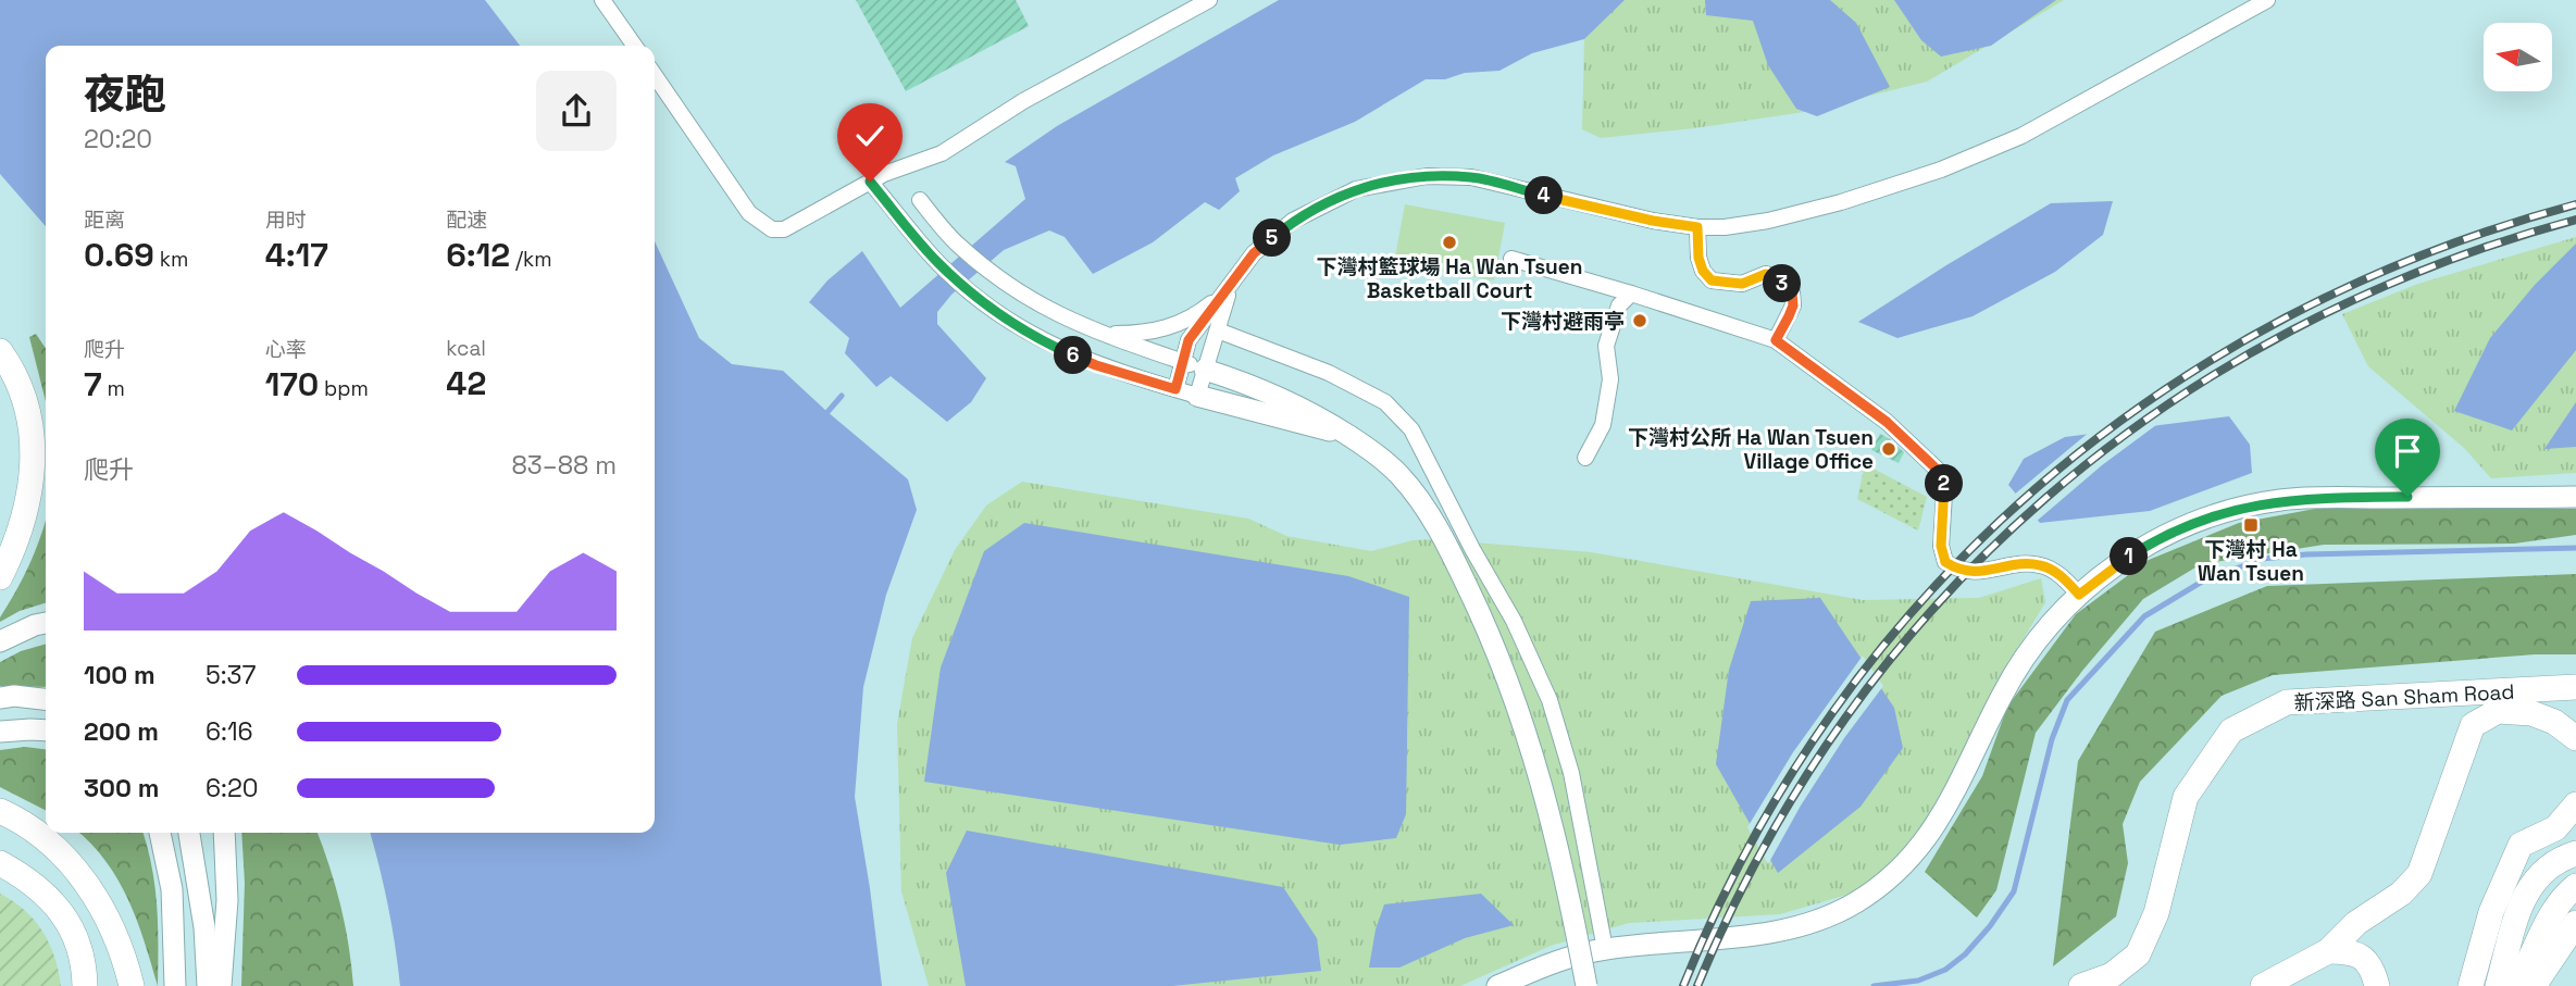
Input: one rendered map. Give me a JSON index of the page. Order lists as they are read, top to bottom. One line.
{"streets":{"main road":["新深路 San Sham Road"]},"places":{"other":["下灣村籃球場 Ha Wan Tsuen Basketball Court","下灣村避雨亭","下灣村公所 Ha Wan Tsuen Village Office"],"transit":["下灣村 Ha Wan Tsuen"]},"north":"left","page":{"heading":["夜跑","20:20"],"stats":[["距离","0.69 km"],["用时","4:17"],["配速","6:12 /km"],["爬升","7 m"],["心率","170 bpm"],["kcal","42"]],"pins":["4","5","3","6","2","1"],"chart":["爬升","83–88 m"],"list":[{"name":"100 m","note":"5:37"},{"name":"200 m","note":"6:16"},{"name":"300 m","note":"6:20"}]}}
